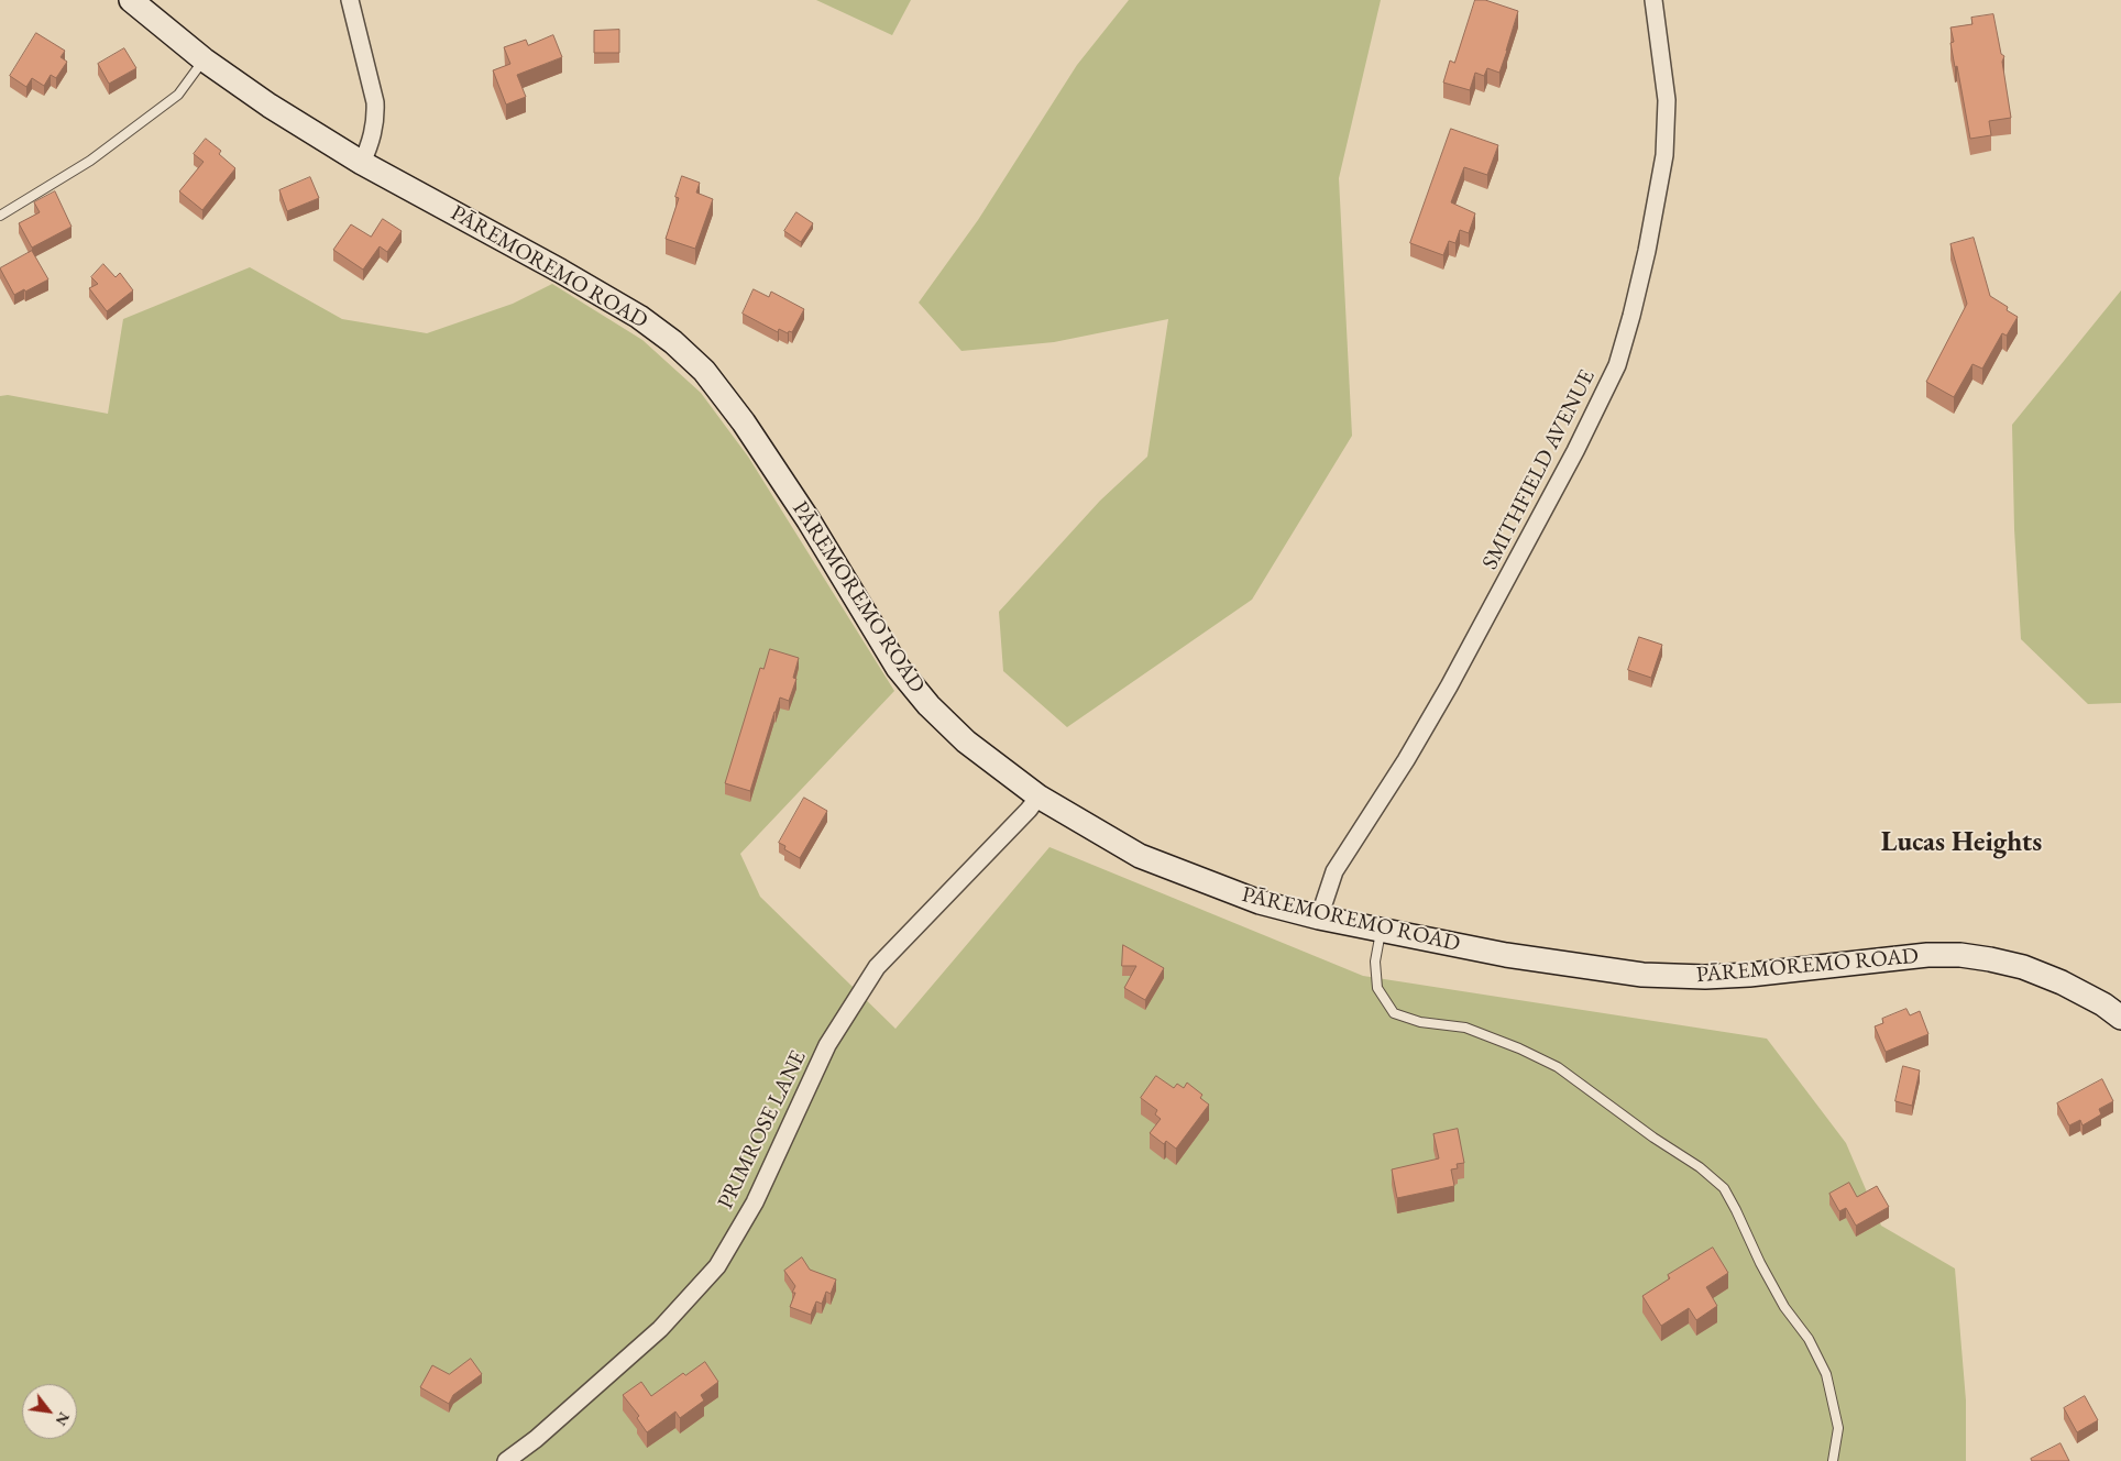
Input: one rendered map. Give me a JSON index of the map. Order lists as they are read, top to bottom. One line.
{"streets":{"street":["PĀREMOREMO ROAD","SMITHFIELD AVENUE","PRIMROSE LANE"]},"crossings":[["PĀREMOREMO ROAD","SMITHFIELD AVENUE"],["PĀREMOREMO ROAD","PRIMROSE LANE"]],"districts":["Lucas Heights"],"north":"bottom right"}
